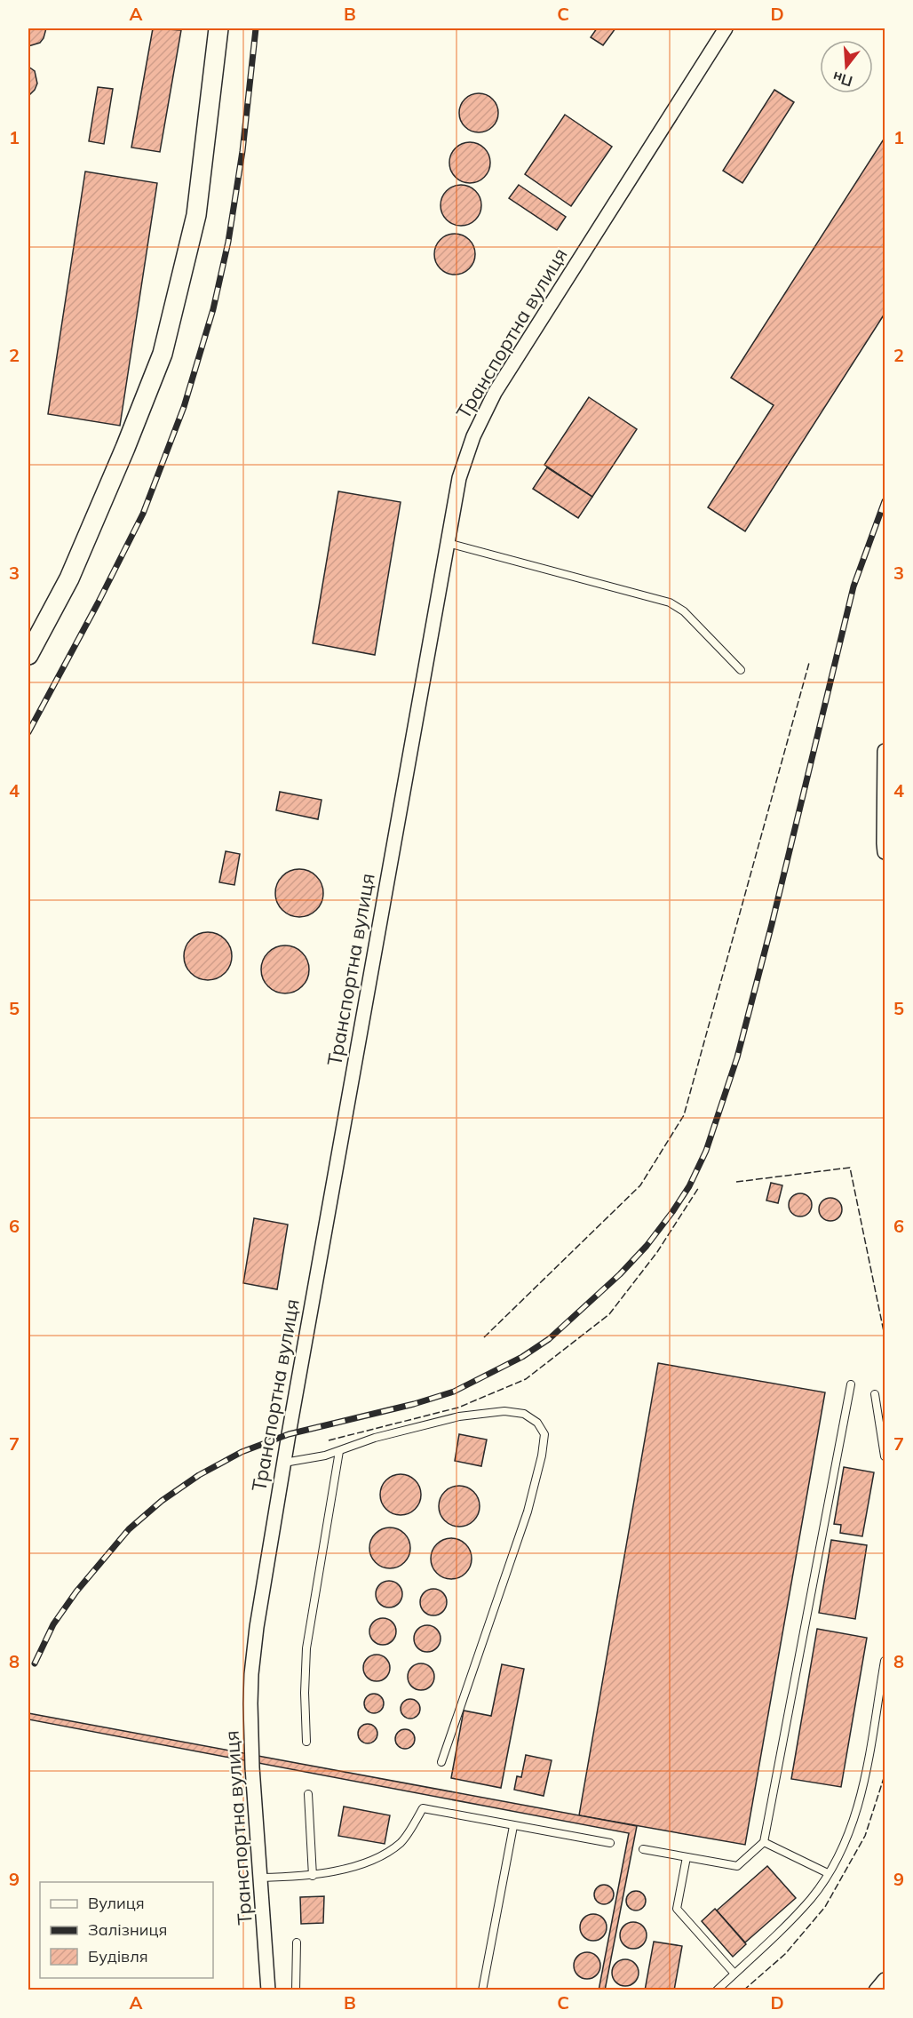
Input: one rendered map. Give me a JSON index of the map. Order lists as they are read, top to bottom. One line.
{"streets":{"street":["Транспортна вулиця"]},"legend":["Вулиця","Залізниця","Будівля"],"north":"bottom","grid":{"columns":["A","B","C","D"],"rows":["1","2","3","4","5","6","7","8","9"]}}
